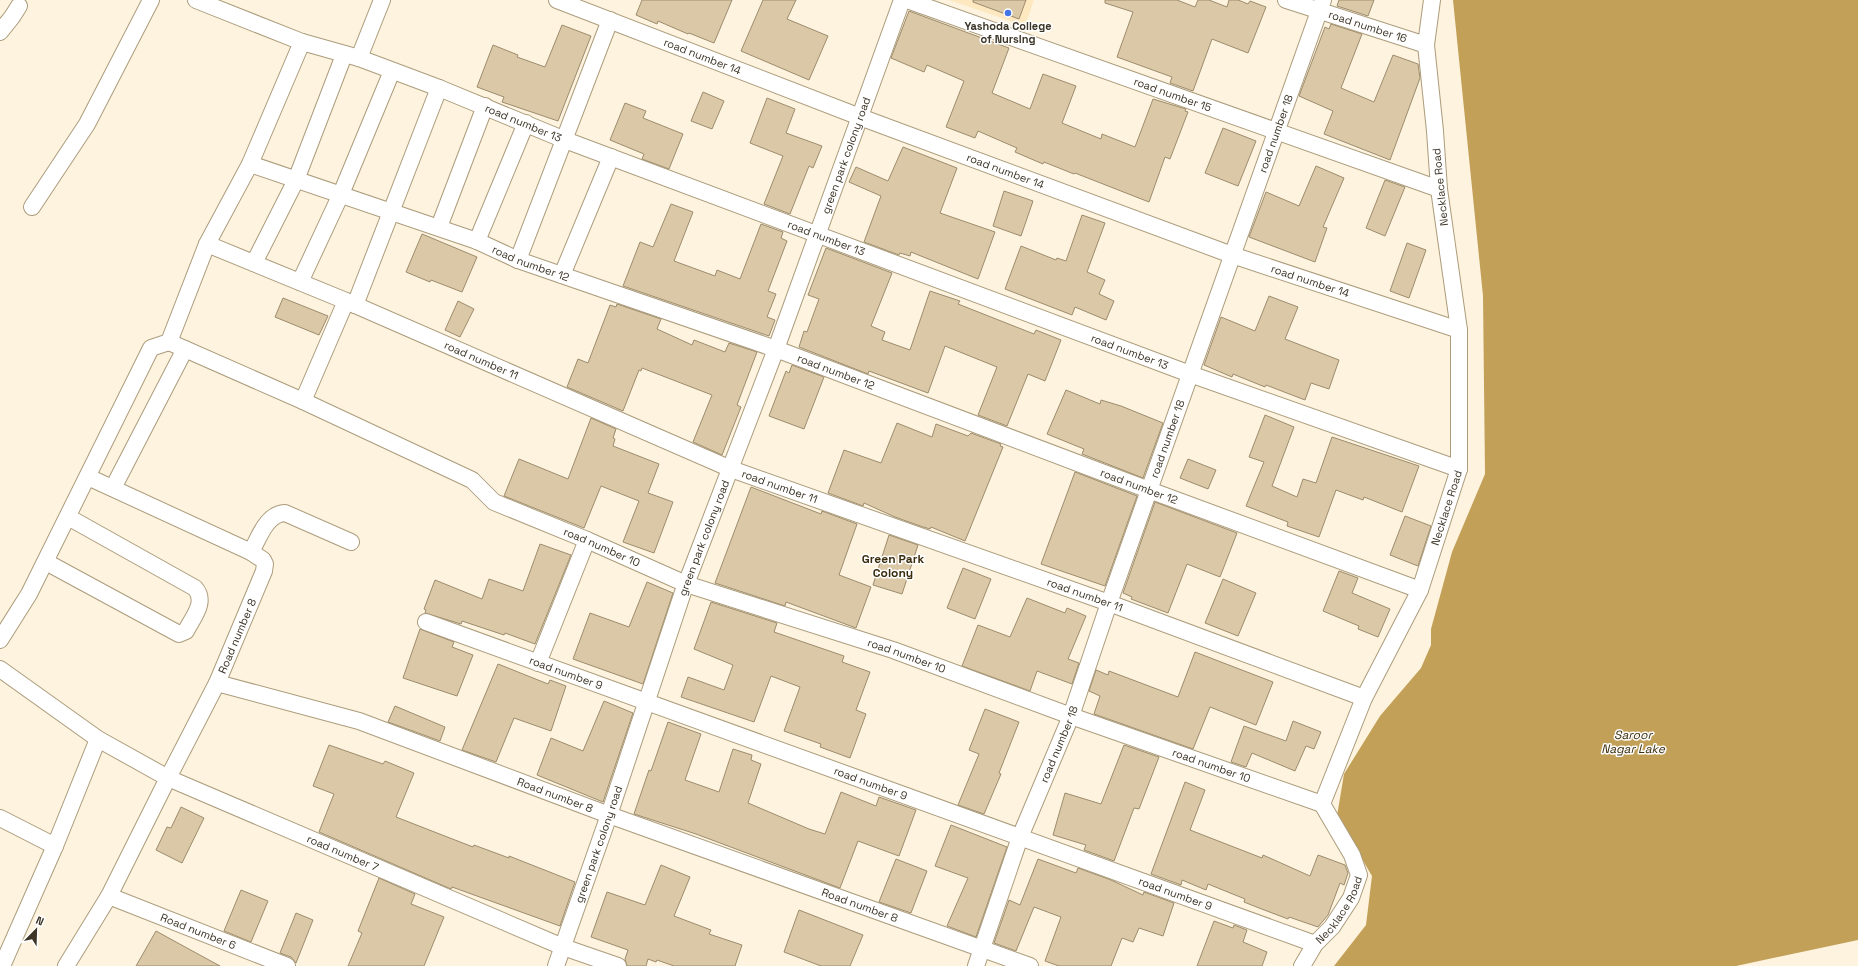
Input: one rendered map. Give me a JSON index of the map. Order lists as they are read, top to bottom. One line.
{"streets":{"street":["road number 16","road number 14","road number 15","road number 13","road number 18","green park colony road","Necklace Road","road number 12","road number 11","road number 10","Road number 8","road number 9","road number 7","Road number 6"]},"crossings":[["road number 16","road number 18"],["road number 16","Necklace Road"],["road number 14","road number 18"],["road number 14","green park colony road"],["road number 14","Necklace Road"],["road number 15","road number 18"],["road number 15","Necklace Road"],["road number 13","road number 18"],["road number 13","green park colony road"],["road number 13","Necklace Road"],["road number 18","road number 12"],["road number 18","road number 11"],["road number 18","road number 10"],["road number 18","Road number 8"],["road number 18","road number 9"],["green park colony road","road number 12"],["green park colony road","road number 11"],["green park colony road","road number 10"],["green park colony road","Road number 8"],["green park colony road","road number 9"],["green park colony road","road number 7"],["Necklace Road","road number 12"],["Necklace Road","road number 11"],["Necklace Road","road number 10"],["Necklace Road","road number 9"]],"districts":["Green Park Colony"],"water":["Saroor Nagar Lake"],"places":["Yashoda College of Nursing"],"north":"top right"}
